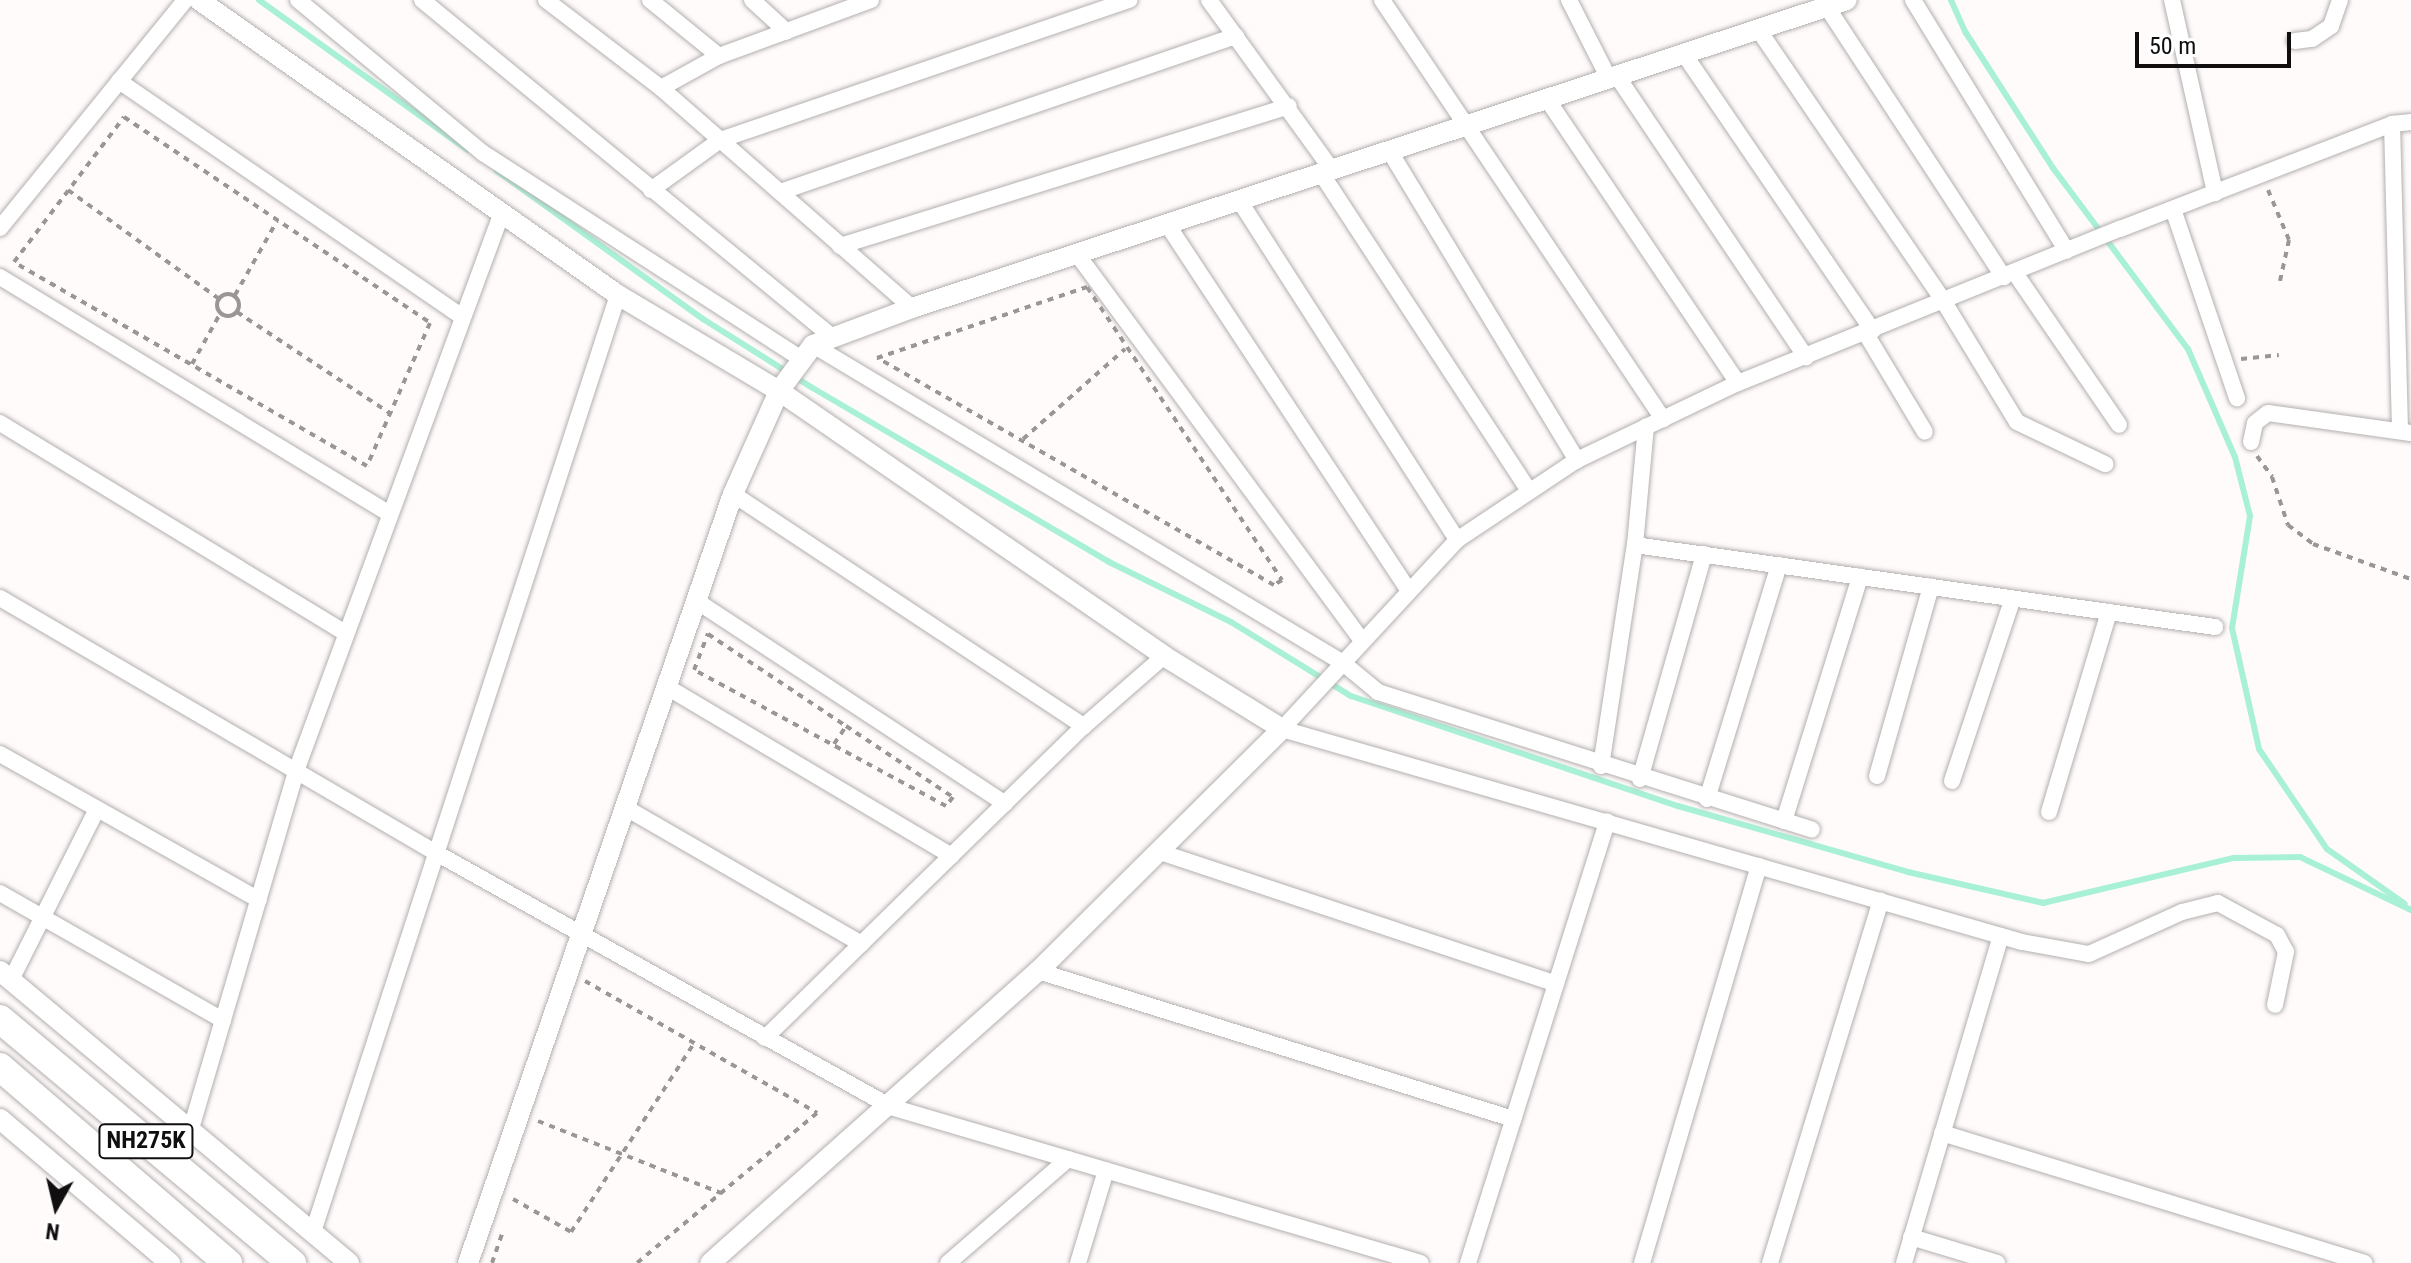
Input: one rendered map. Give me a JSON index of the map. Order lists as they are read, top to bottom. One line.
{"streets":{"highway":["NH275K"]},"scale_bar":"50 m","north":"bottom"}
